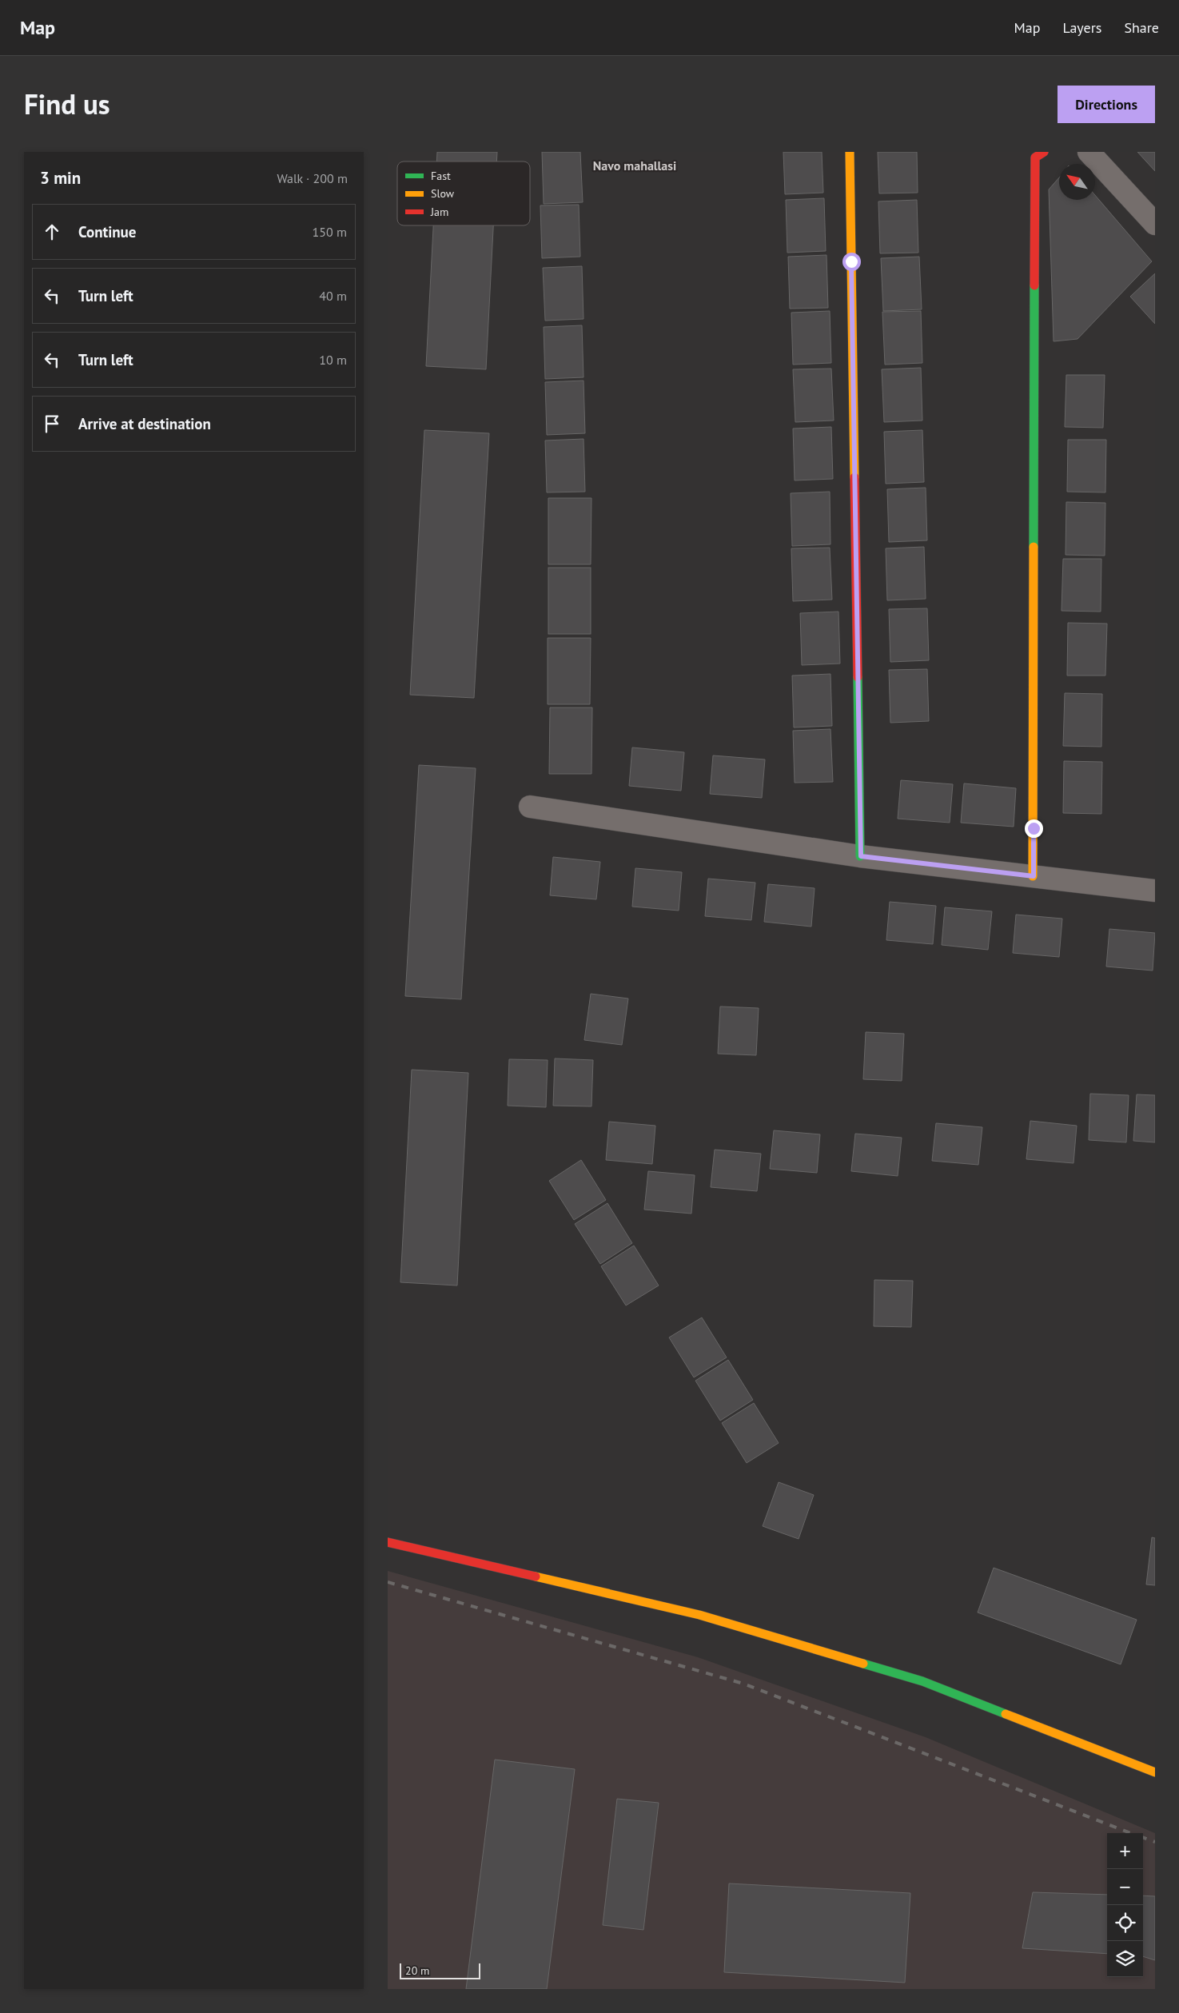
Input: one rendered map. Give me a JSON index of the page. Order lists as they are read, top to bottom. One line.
{"districts":["Navo mahallasi"],"legend":["Fast","Slow","Jam"],"scale_bar":"20 m","north":"top left","page":{"header":"Map","nav":["Map","Layers","Share"],"title":"Find us","buttons":"Directions","heading":["3 min","Walk · 200 m"],"list":[["Continue","150 m"],["Turn left","40 m"],["Turn left","10 m"],"Arrive at destination"],"map_buttons":["+","−"],"scale":"20 m"}}
